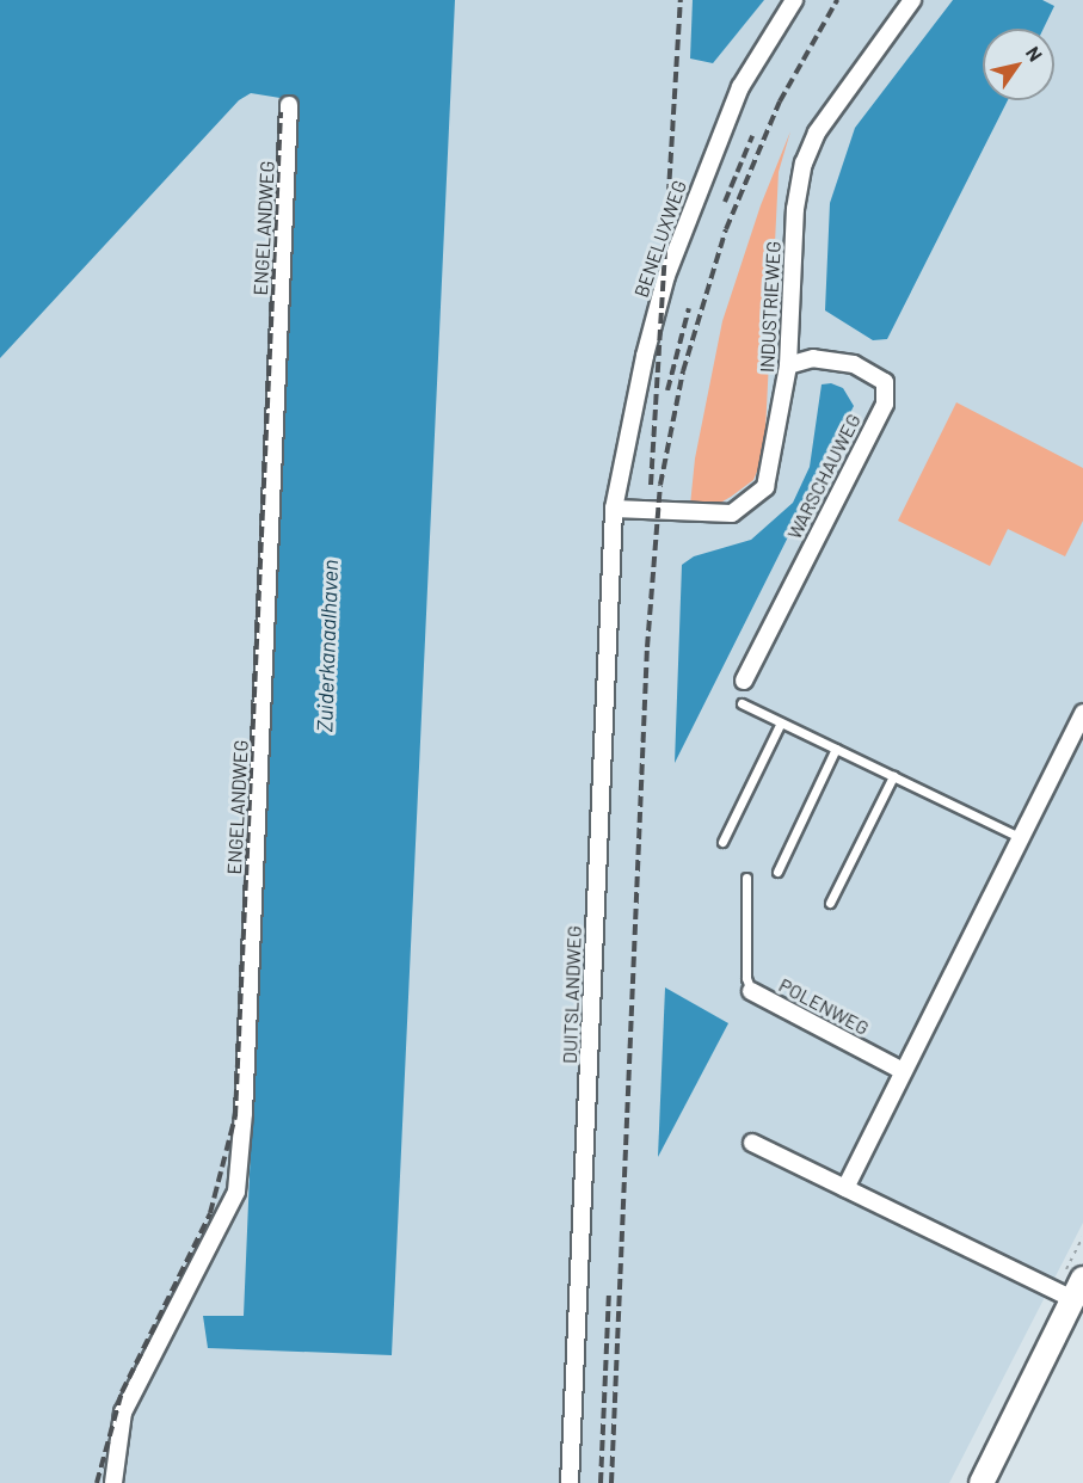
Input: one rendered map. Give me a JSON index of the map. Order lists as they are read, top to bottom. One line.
{"streets":{"street":["ENGELANDWEG","BENELUXWEG","INDUSTRIEWEG","WARSCHAUWEG","DUITSLANDWEG","POLENWEG"]},"crossings":[["BENELUXWEG","INDUSTRIEWEG"],["BENELUXWEG","DUITSLANDWEG"],["INDUSTRIEWEG","WARSCHAUWEG"],["INDUSTRIEWEG","DUITSLANDWEG"]],"water":["Zuiderkanaalhaven"],"north":"top right"}
